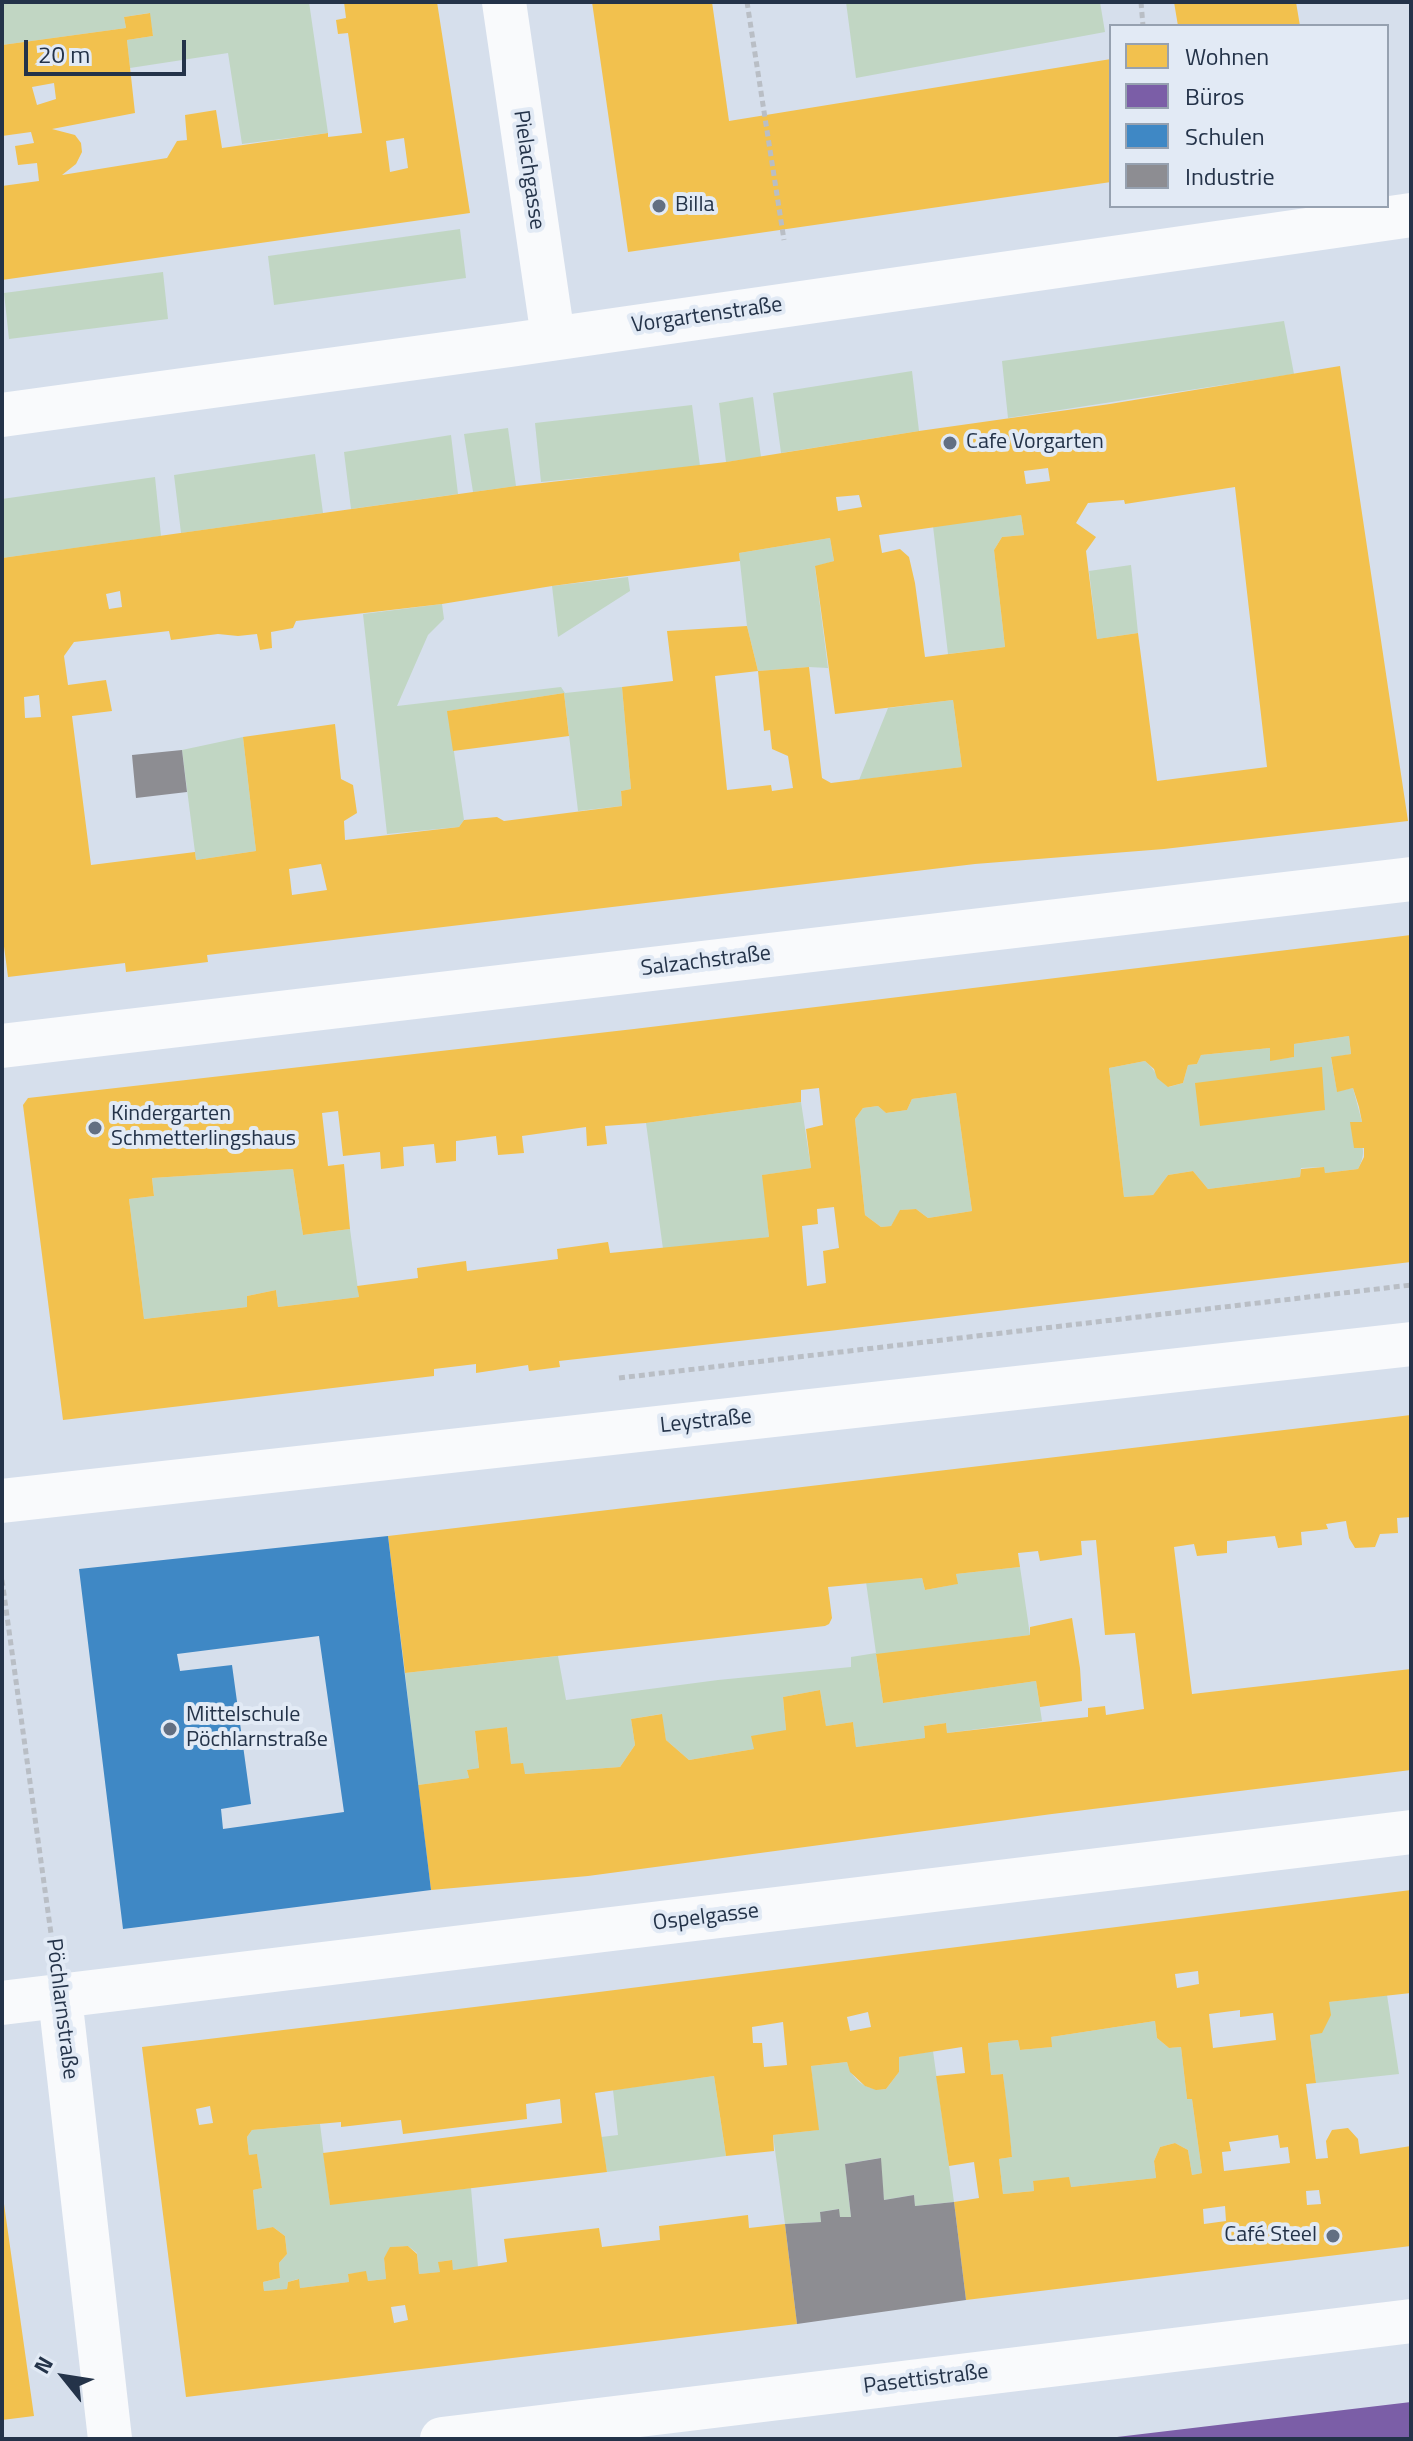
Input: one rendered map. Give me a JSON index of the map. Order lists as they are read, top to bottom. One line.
{"streets":{"street":["Pielachgasse","Vorgartenstraße","Salzachstraße","Leystraße","Ospelgasse","Pöchlarnstraße","Pasettistraße"]},"crossings":[["Pielachgasse","Vorgartenstraße"],["Ospelgasse","Pöchlarnstraße"]],"places":["Billa","Cafe Vorgarten","Kindergarten Schmetterlingshaus","Mittelschule Pöchlarnstraße","Café Steel"],"legend":["Wohnen","Büros","Schulen","Industrie"],"scale_bar":"20 m","north":"top left"}
